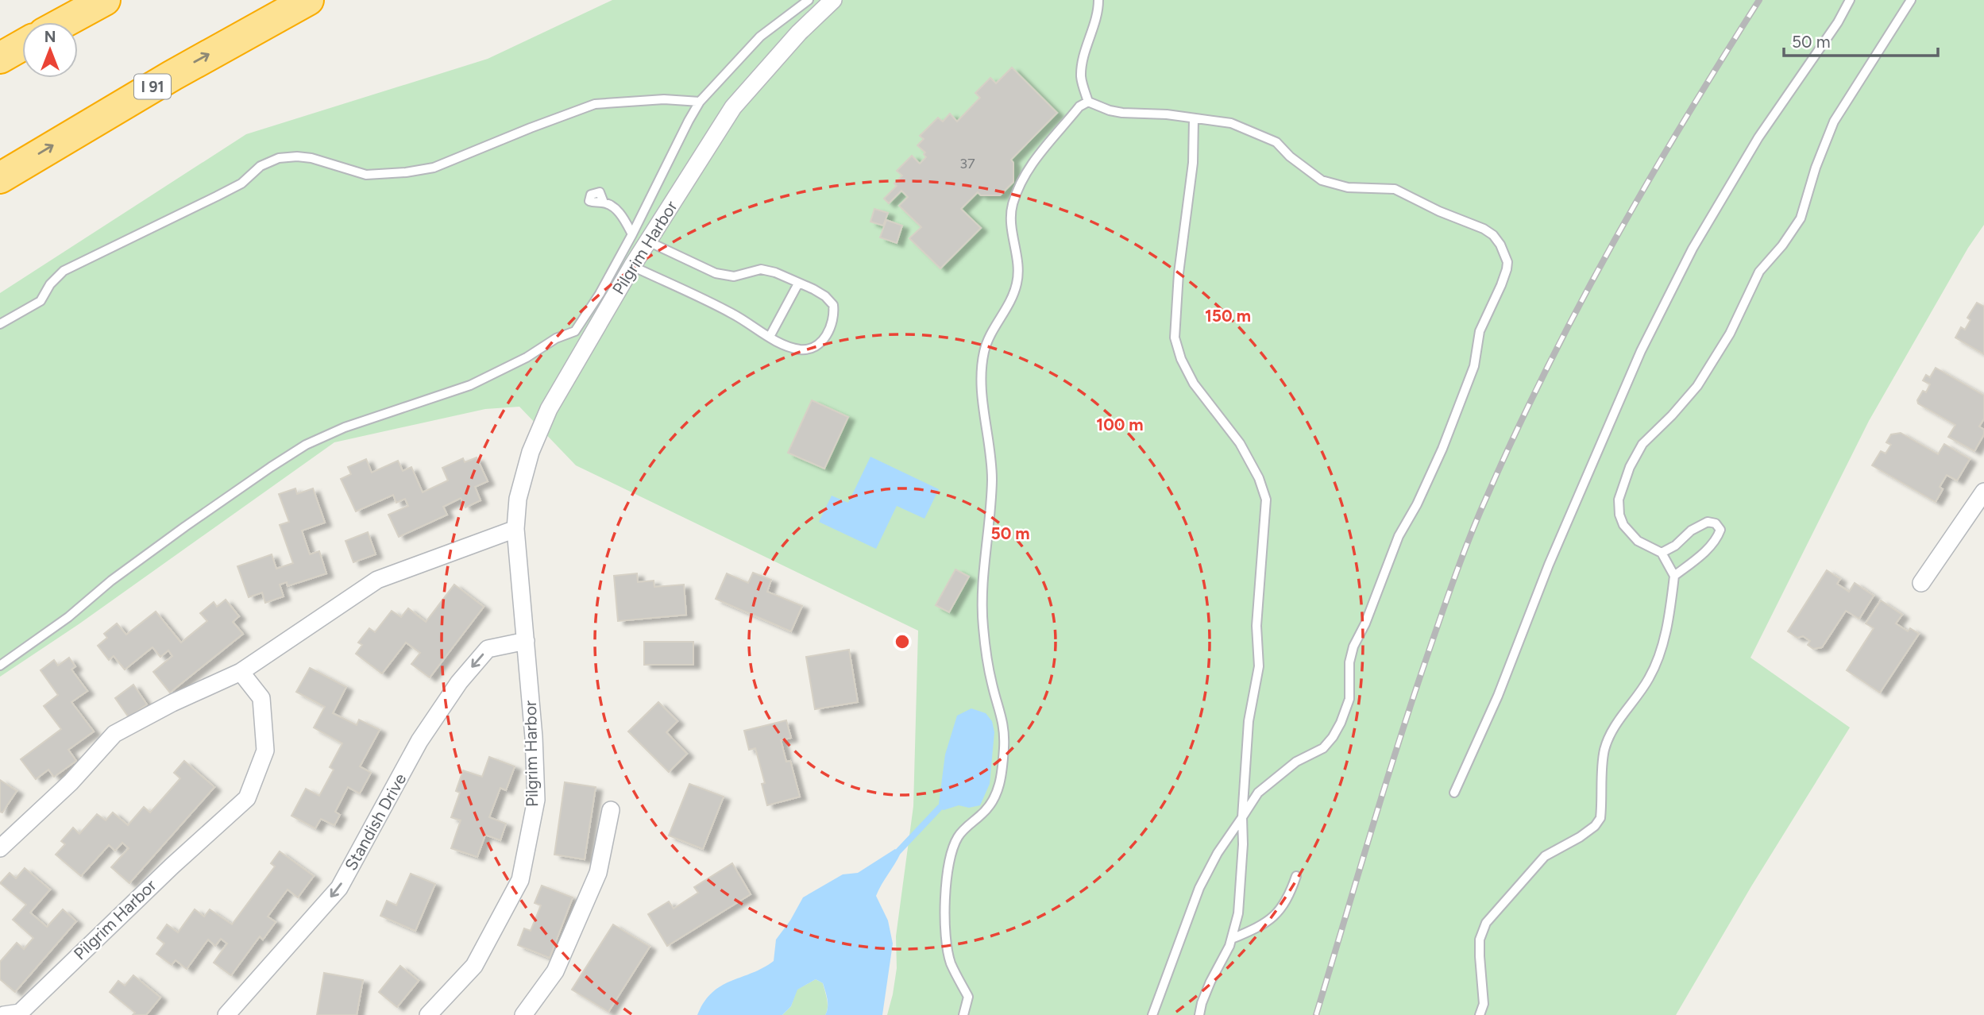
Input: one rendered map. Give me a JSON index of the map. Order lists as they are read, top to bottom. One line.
{"streets":{"highway":["I 91"],"street":["Pilgrim Harbor","Standish Drive"]},"crossings":[["Pilgrim Harbor","Standish Drive"]],"house_numbers":["37"],"scale_bar":"50 m","north":"top","rings":["150 m","100 m","50 m"]}
